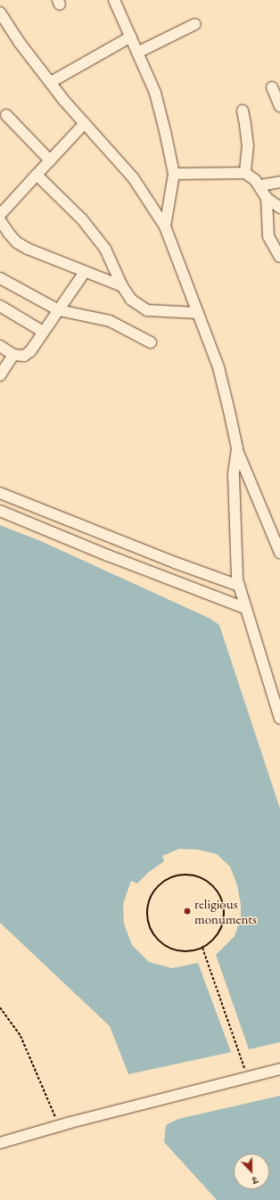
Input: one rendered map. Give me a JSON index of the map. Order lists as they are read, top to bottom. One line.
{"places":["religious monuments"],"north":"bottom"}
